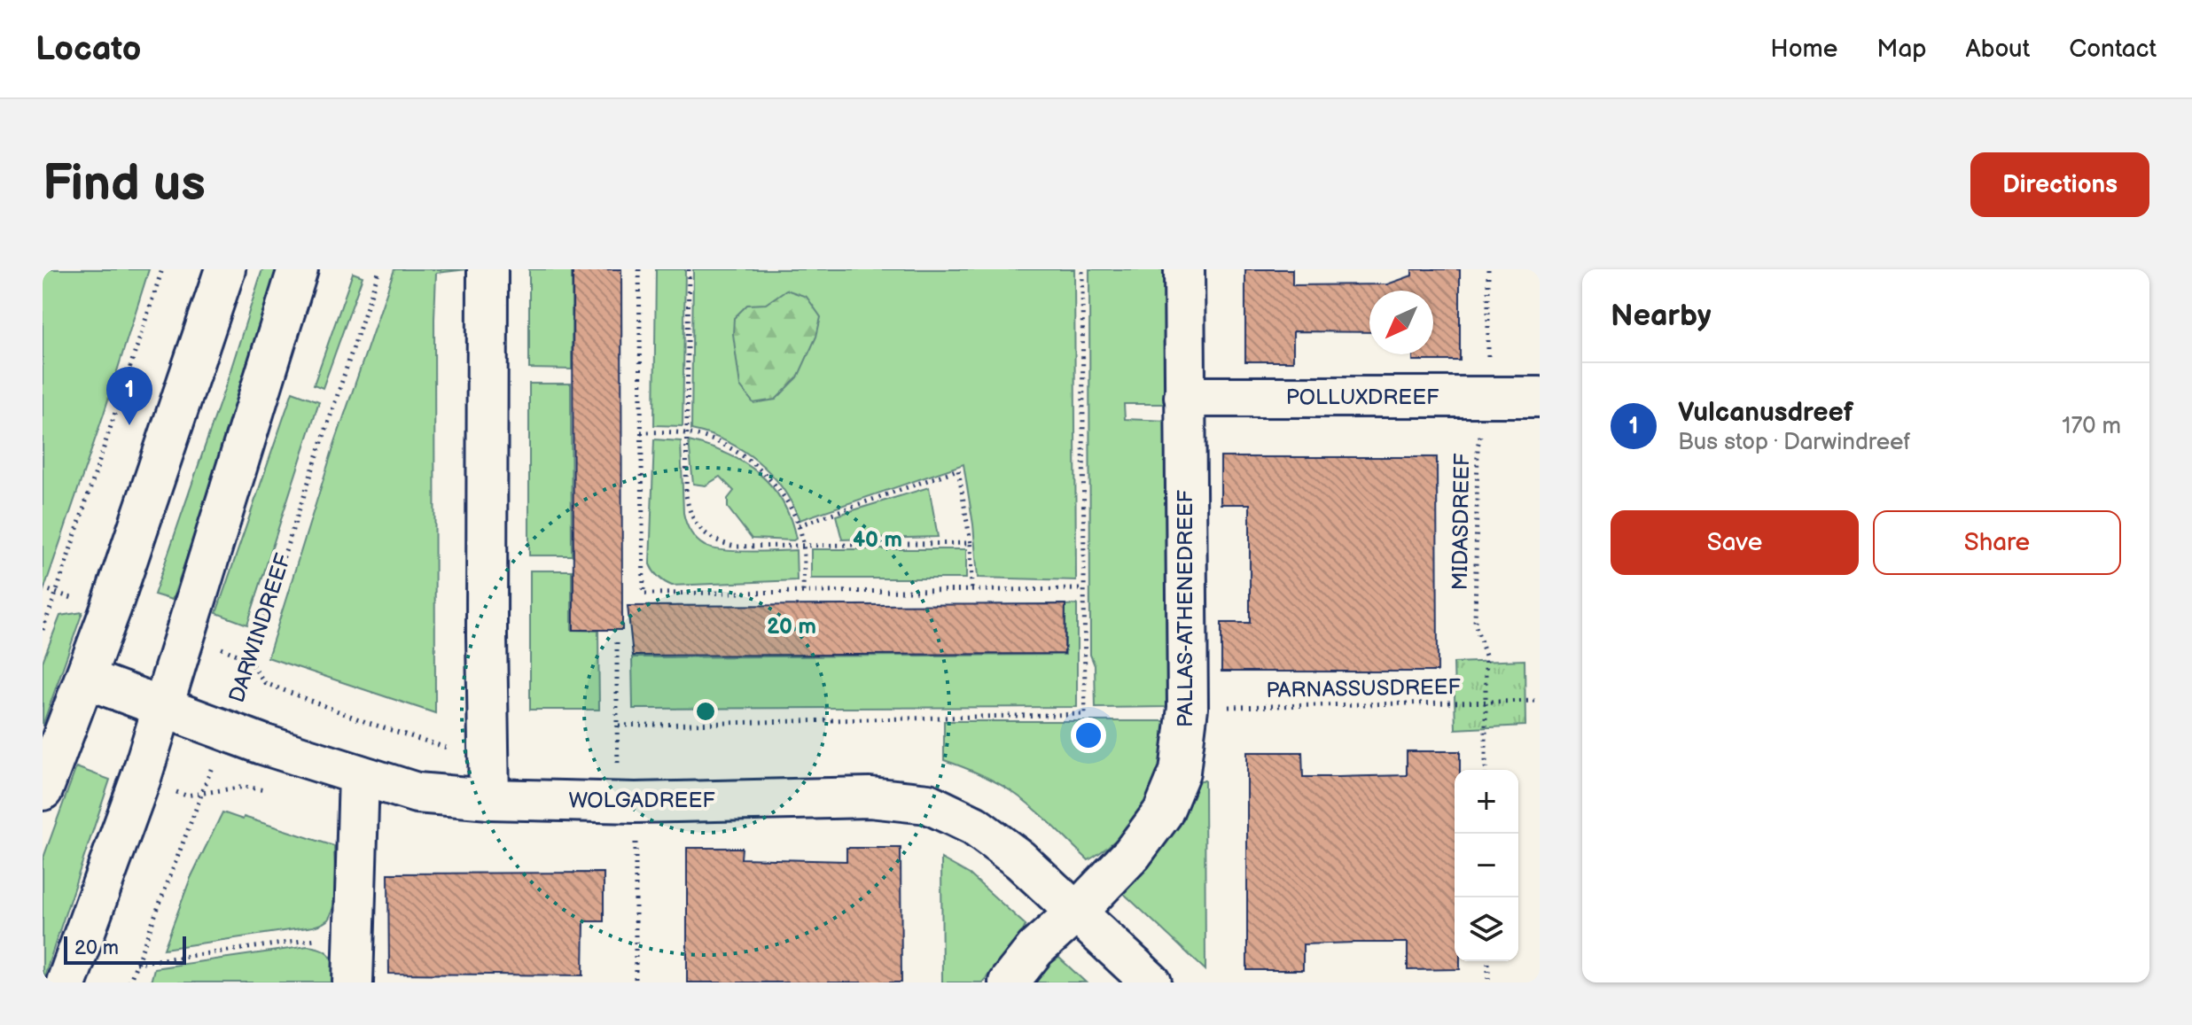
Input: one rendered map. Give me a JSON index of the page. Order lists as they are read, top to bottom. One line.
{"streets":{"street":["POLLUXDREEF","PALLAS-ATHENEDREEF","WOLGADREEF"],"path":["MIDASDREEF","DARWINDREEF","PARNASSUSDREEF"]},"crossings":[["POLLUXDREEF","MIDASDREEF"],["POLLUXDREEF","PALLAS-ATHENEDREEF"],["MIDASDREEF","PARNASSUSDREEF"],["PALLAS-ATHENEDREEF","PARNASSUSDREEF"],["PALLAS-ATHENEDREEF","WOLGADREEF"],["DARWINDREEF","WOLGADREEF"]],"scale_bar":"20 m","north":"bottom left","page":{"header":"Locato","nav":["Home","Map","About","Contact"],"buttons":["Directions",["Save","Share"]],"title":"Find us","heading":"Nearby","list":[{"mark":"1","name":"Vulcanusdreef","note":"Bus stop · Darwindreef","value":"170 m"}],"pins":"1","map_buttons":["+","−"],"scale":"20 m"},"rings":["40 m","20 m"]}
